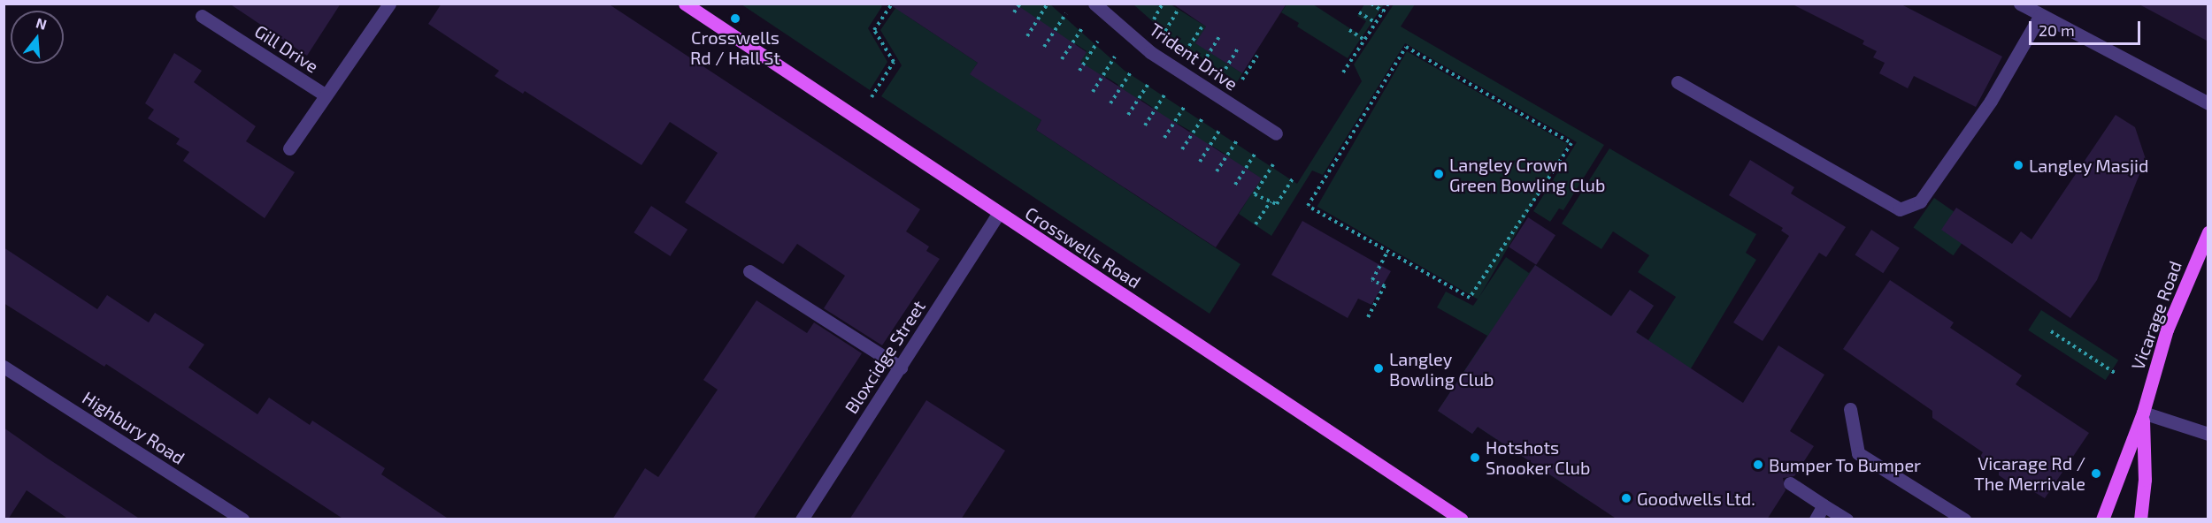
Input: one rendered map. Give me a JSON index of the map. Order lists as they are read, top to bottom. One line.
{"streets":{"main road":["Crosswells Road","Vicarage Road"],"street":["Gill Drive","Trident Drive","Bloxcidge Street","Highbury Road"]},"crossings":[["Crosswells Road","Bloxcidge Street"]],"places":["Crosswells Rd / Hall St","Langley Masjid","Langley Crown Green Bowling Club","Langley Bowling Club","Hotshots Snooker Club","Bumper To Bumper","Vicarage Rd / The Merrivale","Goodwells Ltd."],"scale_bar":"20 m","north":"top"}
